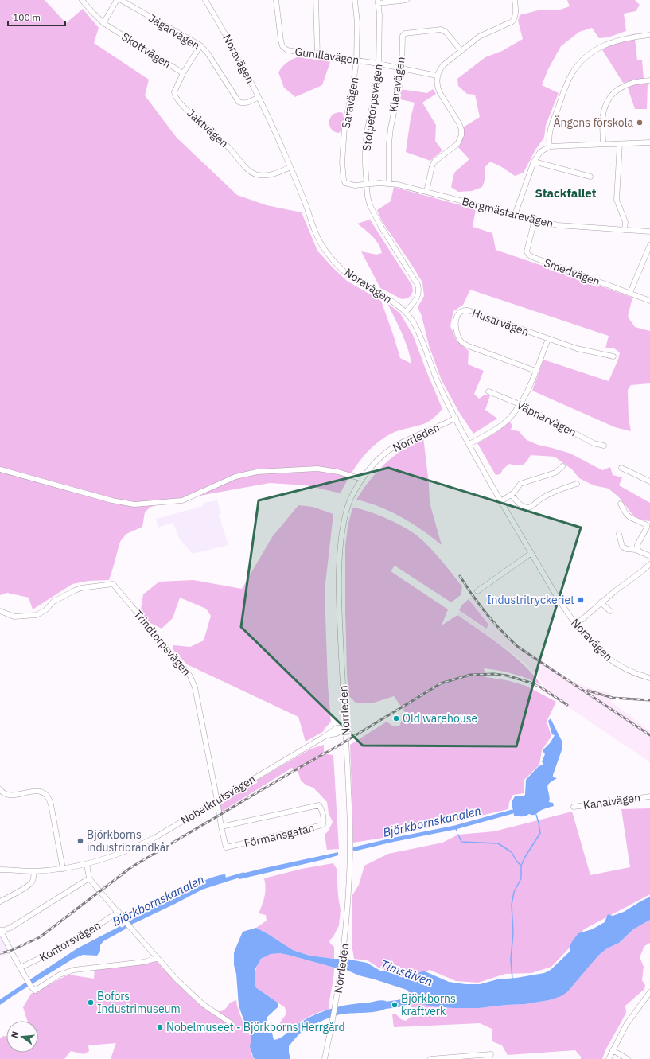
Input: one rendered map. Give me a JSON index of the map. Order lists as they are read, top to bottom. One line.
{"streets":{"street":["Jägarvägen","Skottvägen","Gunillavägen","Noravägen","Klaravägen","Saravägen","Stolpetorpsvägen","Jaktvägen","Bergmästarevägen","Smedvägen","Husarvägen","Väpnarvägen","Norrleden","Trindtorpsvägen","Nobelkrutsvägen","Kanalvägen","Förmansgatan","Kontorsvägen"]},"crossings":[["Jägarvägen","Noravägen"],["Jägarvägen","Jaktvägen"],["Skottvägen","Jaktvägen"],["Gunillavägen","Klaravägen"],["Gunillavägen","Saravägen"],["Gunillavägen","Stolpetorpsvägen"],["Noravägen","Stolpetorpsvägen"],["Noravägen","Jaktvägen"],["Noravägen","Norrleden"],["Klaravägen","Bergmästarevägen"],["Saravägen","Stolpetorpsvägen"],["Saravägen","Bergmästarevägen"],["Stolpetorpsvägen","Bergmästarevägen"],["Bergmästarevägen","Smedvägen"],["Norrleden","Nobelkrutsvägen"],["Trindtorpsvägen","Nobelkrutsvägen"],["Trindtorpsvägen","Förmansgatan"]],"districts":["Stackfallet"],"water":["Björkbornskanalen","Timsälven"],"places":["Ängens förskola","Industritryckeriet","Old warehouse","Björkborns industribrandkår","Bofors Industrimuseum","Björkborns kraftverk","Nobelmuseet - Björkborns Herrgård"],"scale_bar":"100 m","north":"left"}
